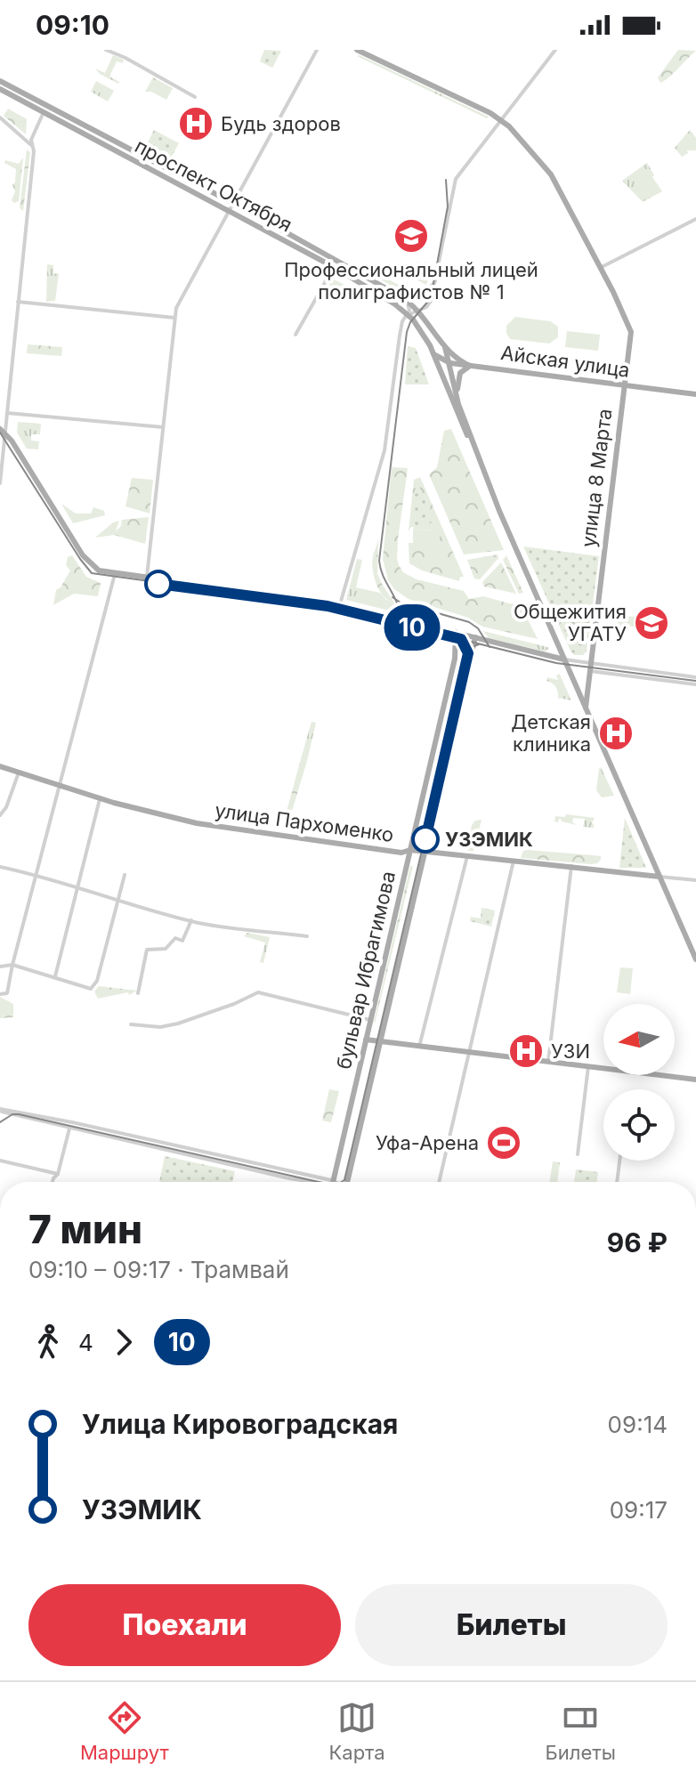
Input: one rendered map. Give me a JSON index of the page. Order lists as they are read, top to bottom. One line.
{"streets":{"main road":["проспект Октября","Айская улица","улица 8 Марта","улица Пархоменко","бульвар Ибрагимова"]},"crossings":[["проспект Октября","Айская улица"],["Айская улица","улица 8 Марта"],["улица Пархоменко","бульвар Ибрагимова"]],"places":{"hospital":["Будь здоров","Детская клиника","УЗИ"],"school or university":["Профессиональный лицей полиграфистов № 1","Общежития УГАТУ"],"other":["УЗЭМИК"],"sports":["Уфа-Арена"]},"lines":["tram line 10"],"north":"left","page":{"status":"09:10","on_map":"10","heading":["7 мин","09:10 – 09:17 · Трамвай","96 ₽"],"legs":["4","10"],"list":[{"name":"Улица Кировоградская","value":"09:14"},{"name":"УЗЭМИК","value":"09:17"}],"buttons":["Поехали","Билеты"],"tabs":["Маршрут","Карта","Билеты"]}}
